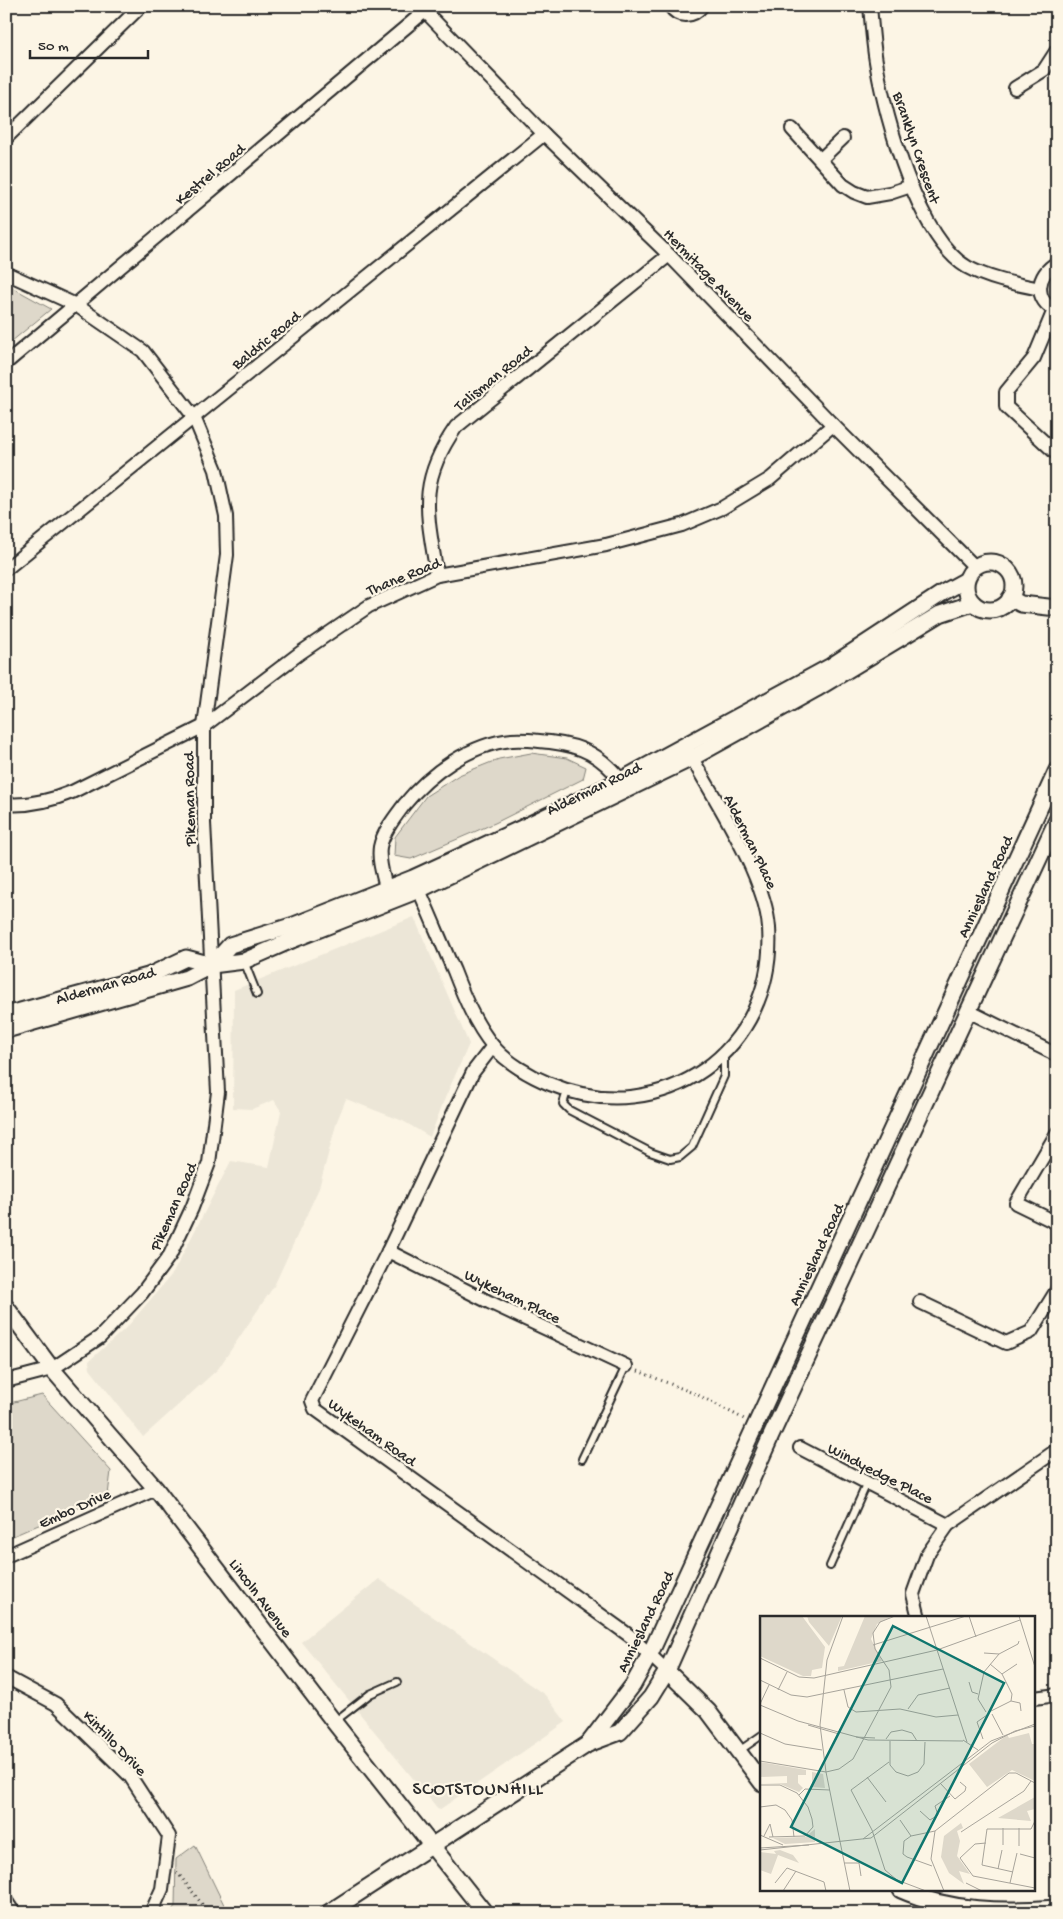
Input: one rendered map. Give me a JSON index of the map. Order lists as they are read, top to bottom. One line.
{"streets":{"street":["Branklyn Crescent","Kestrel Road","Hermitage Avenue","Baldric Road","Talisman Road","Thane Road","Alderman Road","Pikeman Road","Alderman Place","Anniesland Road","Wykeham Place","Wykeham Road","Windyedge Place","Embo Drive","Lincoln Avenue","Kintillo Drive"]},"crossings":[["Kestrel Road","Hermitage Avenue"],["Kestrel Road","Pikeman Road"],["Hermitage Avenue","Baldric Road"],["Hermitage Avenue","Talisman Road"],["Hermitage Avenue","Thane Road"],["Hermitage Avenue","Alderman Road"],["Baldric Road","Pikeman Road"],["Talisman Road","Thane Road"],["Thane Road","Pikeman Road"],["Alderman Road","Pikeman Road"],["Alderman Road","Alderman Place"],["Pikeman Road","Lincoln Avenue"],["Alderman Place","Wykeham Road"],["Anniesland Road","Wykeham Road"],["Anniesland Road","Lincoln Avenue"],["Wykeham Place","Wykeham Road"],["Embo Drive","Lincoln Avenue"]],"districts":["SCOTSTOUNHILL"],"scale_bar":"50 m"}
